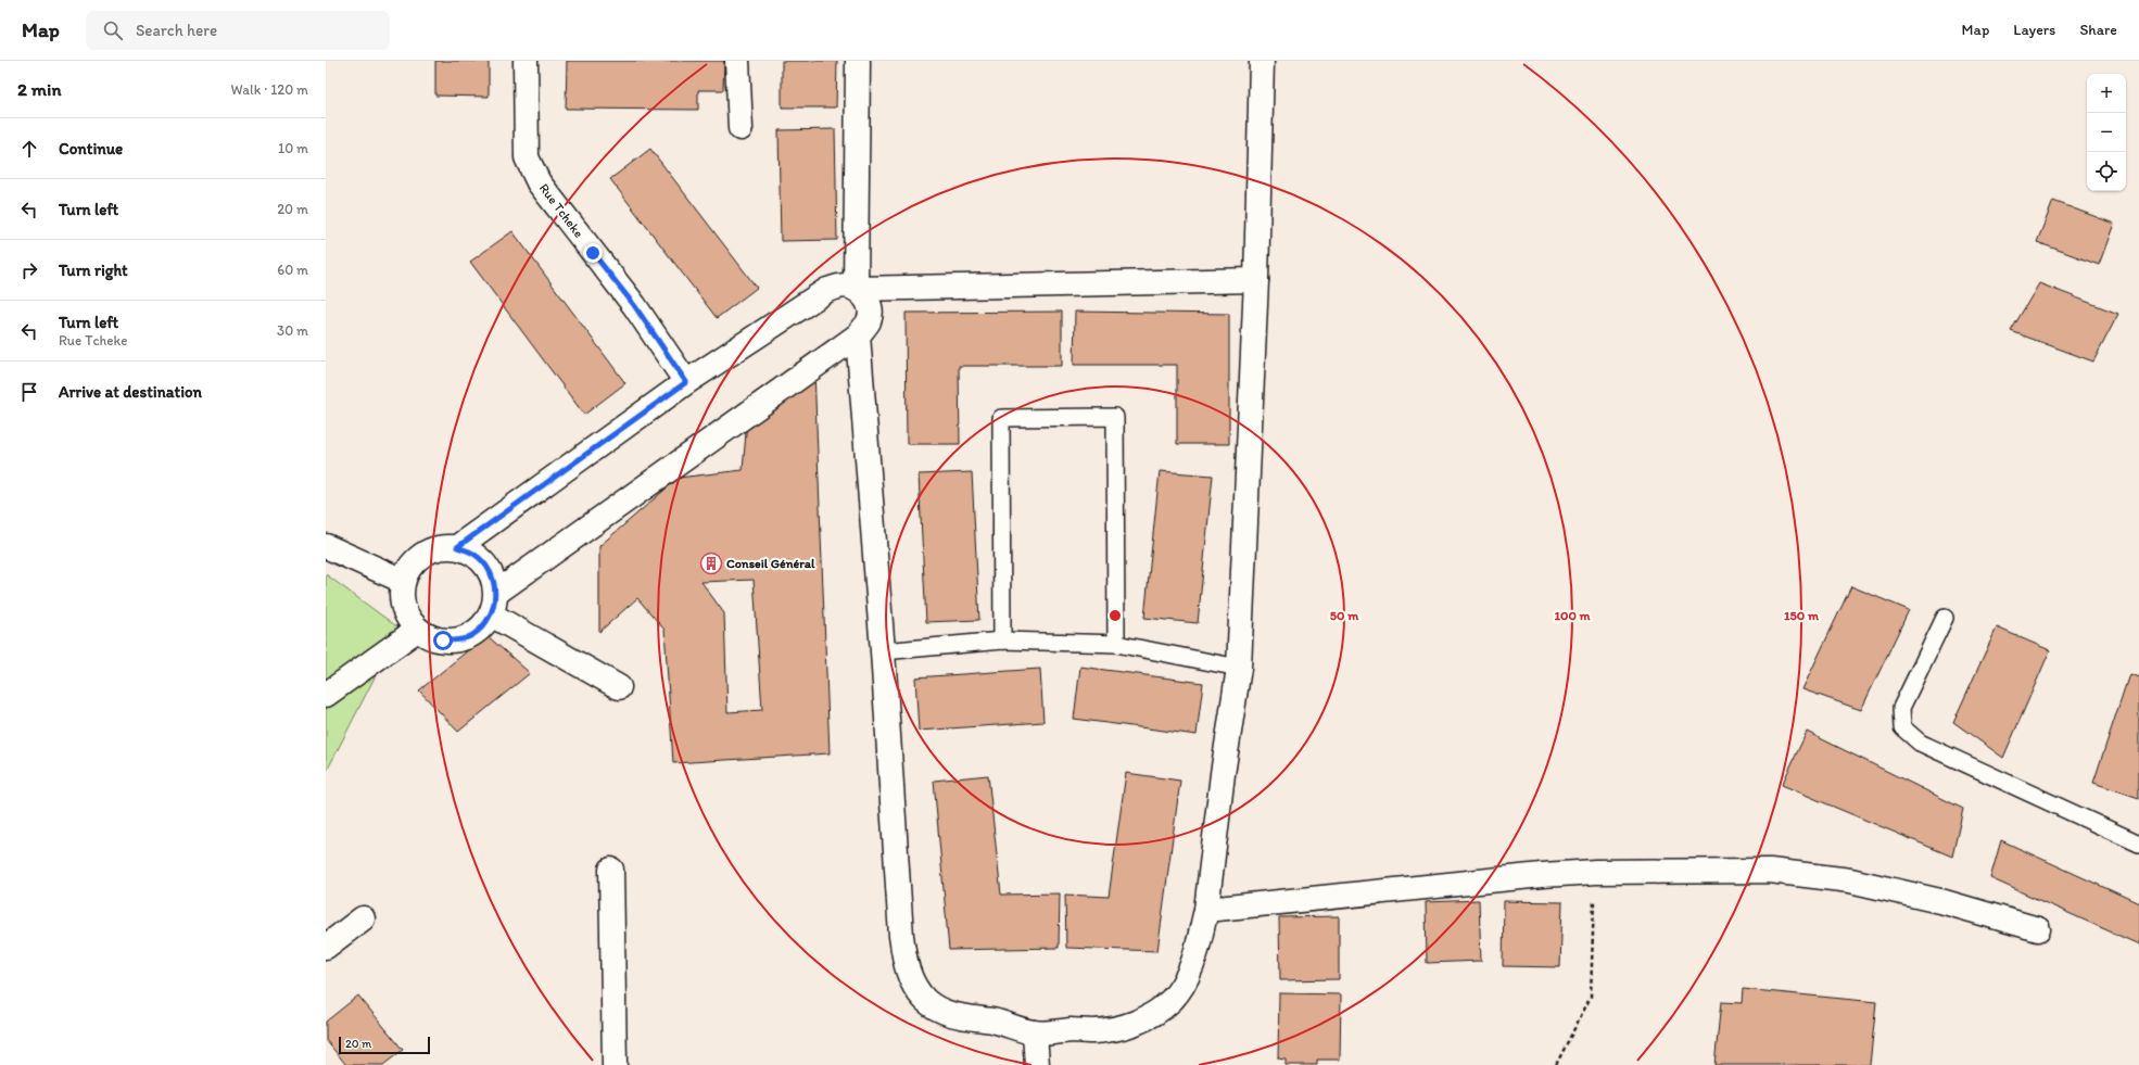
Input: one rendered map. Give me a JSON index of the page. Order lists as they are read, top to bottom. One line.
{"streets":{"street":["Rue Tcheke"]},"places":{"building":["Conseil Général"]},"scale_bar":"20 m","page":{"header":"Map","search":"Search here","nav":["Map","Layers","Share"],"heading":["2 min","Walk · 120 m"],"map_buttons":["+","−"],"list":[["Continue","10 m"],["Turn left","20 m"],["Turn right","60 m"],["Turn left","Rue Tcheke","30 m"],"Arrive at destination"],"scale":"20 m"},"rings":["50 m","100 m","150 m"]}
